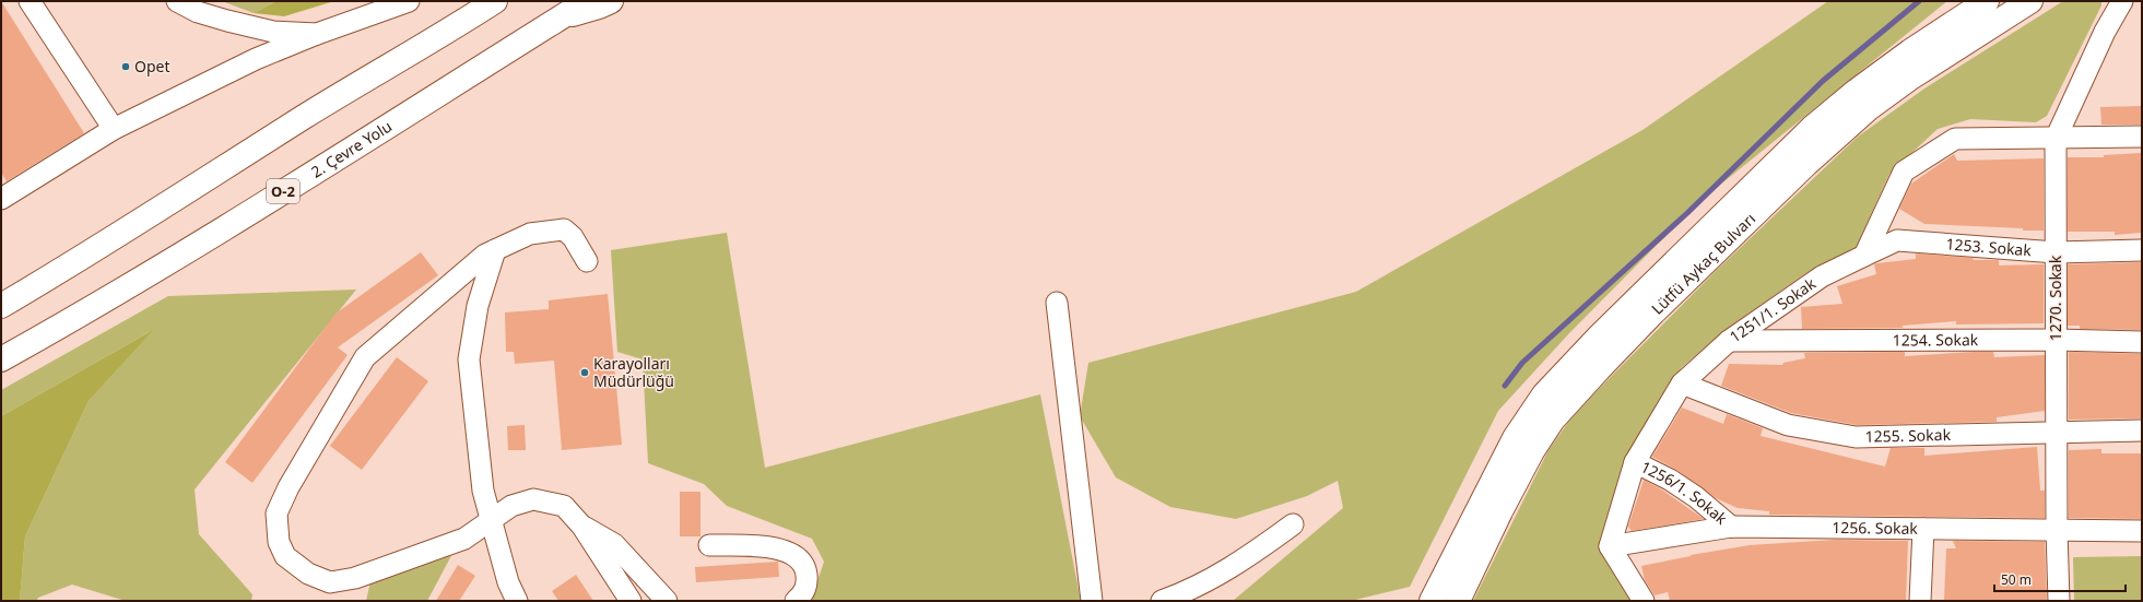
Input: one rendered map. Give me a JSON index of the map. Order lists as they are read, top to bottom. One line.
{"streets":{"main road":["2. Çevre Yolu","O-2","Lütfü Aykaç Bulvarı"],"street":["1253. Sokak","1270. Sokak","1251/1. Sokak","1254. Sokak","1255. Sokak","1256/1. Sokak","1256. Sokak"]},"crossings":[["1253. Sokak","1270. Sokak"],["1253. Sokak","1251/1. Sokak"],["1270. Sokak","1254. Sokak"],["1270. Sokak","1255. Sokak"],["1270. Sokak","1256. Sokak"],["1251/1. Sokak","1254. Sokak"],["1251/1. Sokak","1255. Sokak"],["1251/1. Sokak","1256/1. Sokak"],["1251/1. Sokak","1256. Sokak"],["1256/1. Sokak","1256. Sokak"]],"places":["Opet","Karayolları Müdürlüğü"],"scale_bar":"50 m"}
